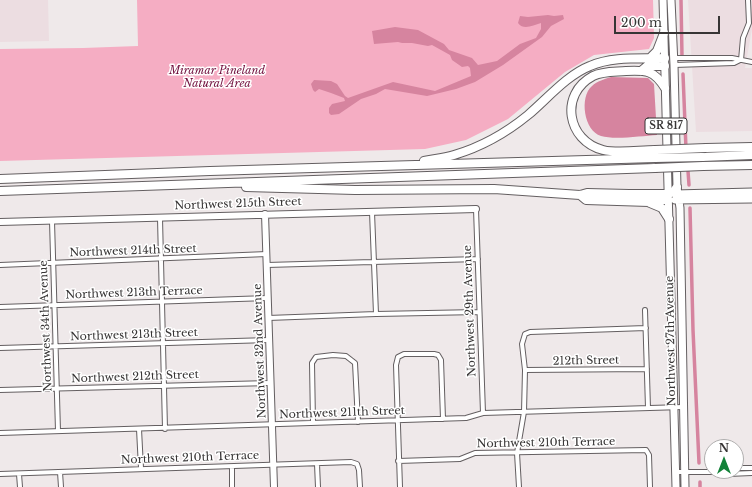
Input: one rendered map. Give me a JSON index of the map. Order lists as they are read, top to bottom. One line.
{"streets":{"main road":["SR 817","Northwest 27th Avenue"],"street":["Northwest 215th Street","Northwest 214th Street","Northwest 213th Terrace","Northwest 29th Avenue","Northwest 34th Avenue","Northwest 213th Street","Northwest 32nd Avenue","212th Street","Northwest 212th Street","Northwest 211th Street","Northwest 210th Terrace"]},"crossings":[["SR 817","Northwest 27th Avenue"],["Northwest 215th Street","Northwest 29th Avenue"],["Northwest 215th Street","Northwest 34th Avenue"],["Northwest 215th Street","Northwest 32nd Avenue"],["Northwest 214th Street","Northwest 34th Avenue"],["Northwest 214th Street","Northwest 32nd Avenue"],["Northwest 213th Terrace","Northwest 34th Avenue"],["Northwest 213th Terrace","Northwest 32nd Avenue"],["Northwest 29th Avenue","Northwest 211th Street"],["Northwest 34th Avenue","Northwest 213th Street"],["Northwest 34th Avenue","Northwest 212th Street"],["Northwest 34th Avenue","Northwest 211th Street"],["Northwest 213th Street","Northwest 32nd Avenue"],["Northwest 27th Avenue","Northwest 211th Street"],["Northwest 32nd Avenue","Northwest 212th Street"],["Northwest 32nd Avenue","Northwest 211th Street"],["Northwest 32nd Avenue","Northwest 210th Terrace"]],"parks":["Miramar Pineland Natural Area"],"scale_bar":"200 m","north":"top"}
